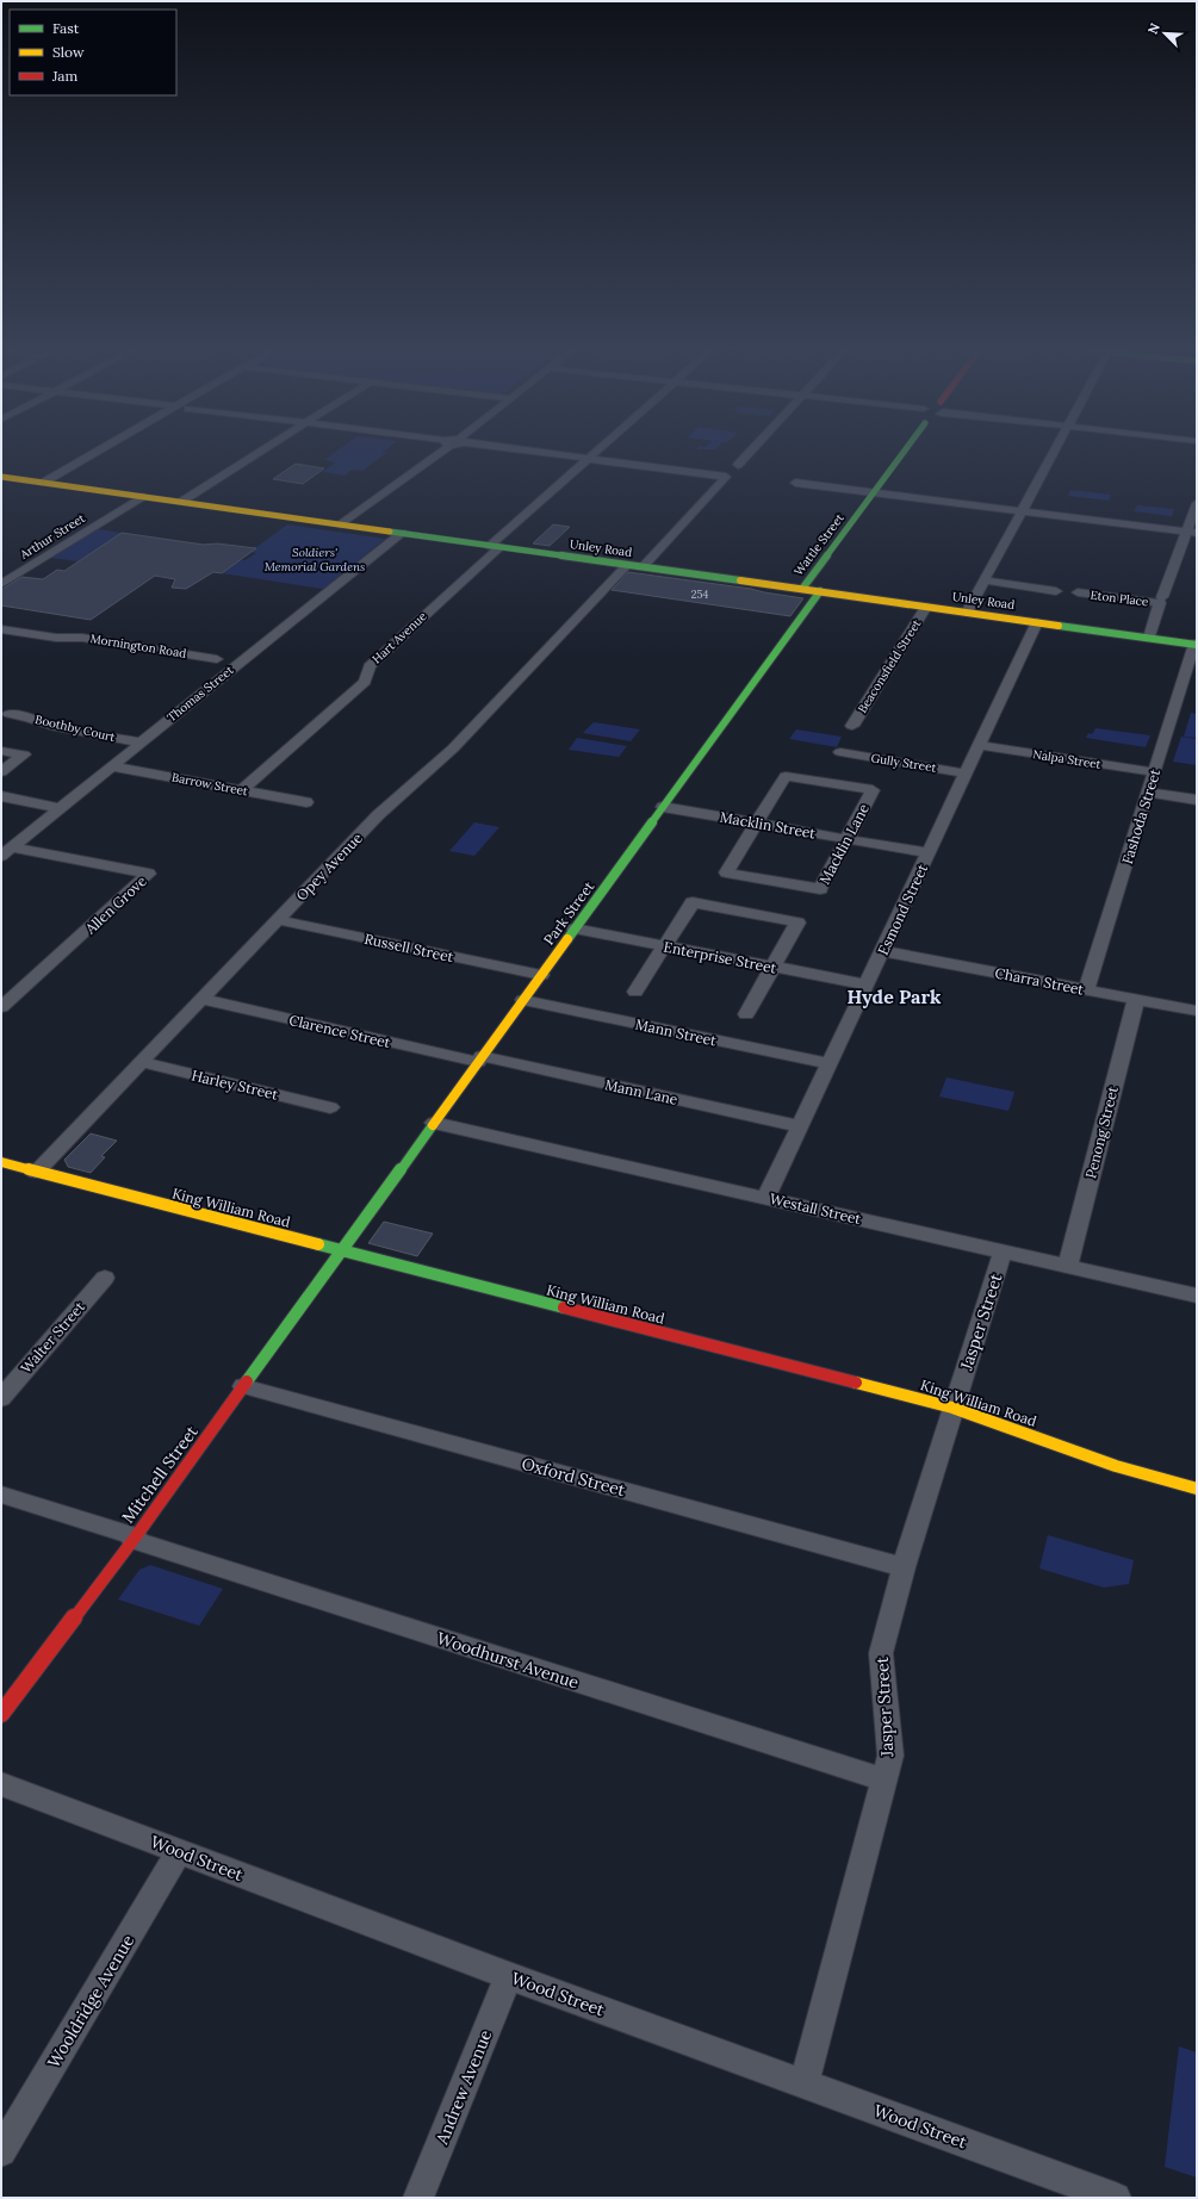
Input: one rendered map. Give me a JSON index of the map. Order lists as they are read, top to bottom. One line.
{"streets":{"street":["Arthur Street","Wattle Street","Unley Road","Eton Place","Hart Avenue","Mornington Road","Beaconsfield Street","Thomas Street","Boothby Court","Nalpa Street","Gully Street","Barrow Street","Fashoda Street","Macklin Street","Macklin Lane","Opey Avenue","Allen Grove","Esmond Street","Park Street","Russell Street","Enterprise Street","Charra Street","Clarence Street","Mann Street","Harley Street","Mann Lane","Penong Street","King William Road","Westall Street","Jasper Street","Walter Street","Mitchell Street","Oxford Street","Woodhurst Avenue","Wood Street","Wooldridge Avenue","Andrew Avenue"]},"crossings":[["Arthur Street","Unley Road"],["Wattle Street","Unley Road"],["Unley Road","Hart Avenue"],["Unley Road","Beaconsfield Street"],["Unley Road","Thomas Street"],["Unley Road","Fashoda Street"],["Unley Road","Opey Avenue"],["Unley Road","Esmond Street"],["Unley Road","Park Street"],["Hart Avenue","Barrow Street"],["Thomas Street","Boothby Court"],["Thomas Street","Barrow Street"],["Thomas Street","Allen Grove"],["Nalpa Street","Fashoda Street"],["Nalpa Street","Esmond Street"],["Gully Street","Esmond Street"],["Fashoda Street","Charra Street"],["Macklin Street","Macklin Lane"],["Macklin Street","Esmond Street"],["Macklin Street","Park Street"],["Opey Avenue","Russell Street"],["Opey Avenue","Clarence Street"],["Opey Avenue","Harley Street"],["Opey Avenue","King William Road"],["Esmond Street","Enterprise Street"],["Esmond Street","Charra Street"],["Esmond Street","Mann Street"],["Esmond Street","Mann Lane"],["Esmond Street","Westall Street"],["Park Street","Russell Street"],["Park Street","Enterprise Street"],["Park Street","Clarence Street"],["Park Street","Mann Street"],["Park Street","Mann Lane"],["Park Street","King William Road"],["Park Street","Westall Street"],["Park Street","Mitchell Street"],["Charra Street","Penong Street"],["Clarence Street","Mann Lane"],["Penong Street","Westall Street"],["King William Road","Jasper Street"],["King William Road","Mitchell Street"],["Westall Street","Jasper Street"],["Jasper Street","Oxford Street"],["Jasper Street","Woodhurst Avenue"],["Jasper Street","Wood Street"],["Mitchell Street","Oxford Street"],["Mitchell Street","Woodhurst Avenue"],["Wood Street","Wooldridge Avenue"],["Wood Street","Andrew Avenue"]],"districts":["Hyde Park"],"parks":["Soldiers' Memorial Gardens"],"house_numbers":["254"],"legend":["Fast","Slow","Jam"],"north":"top left"}
